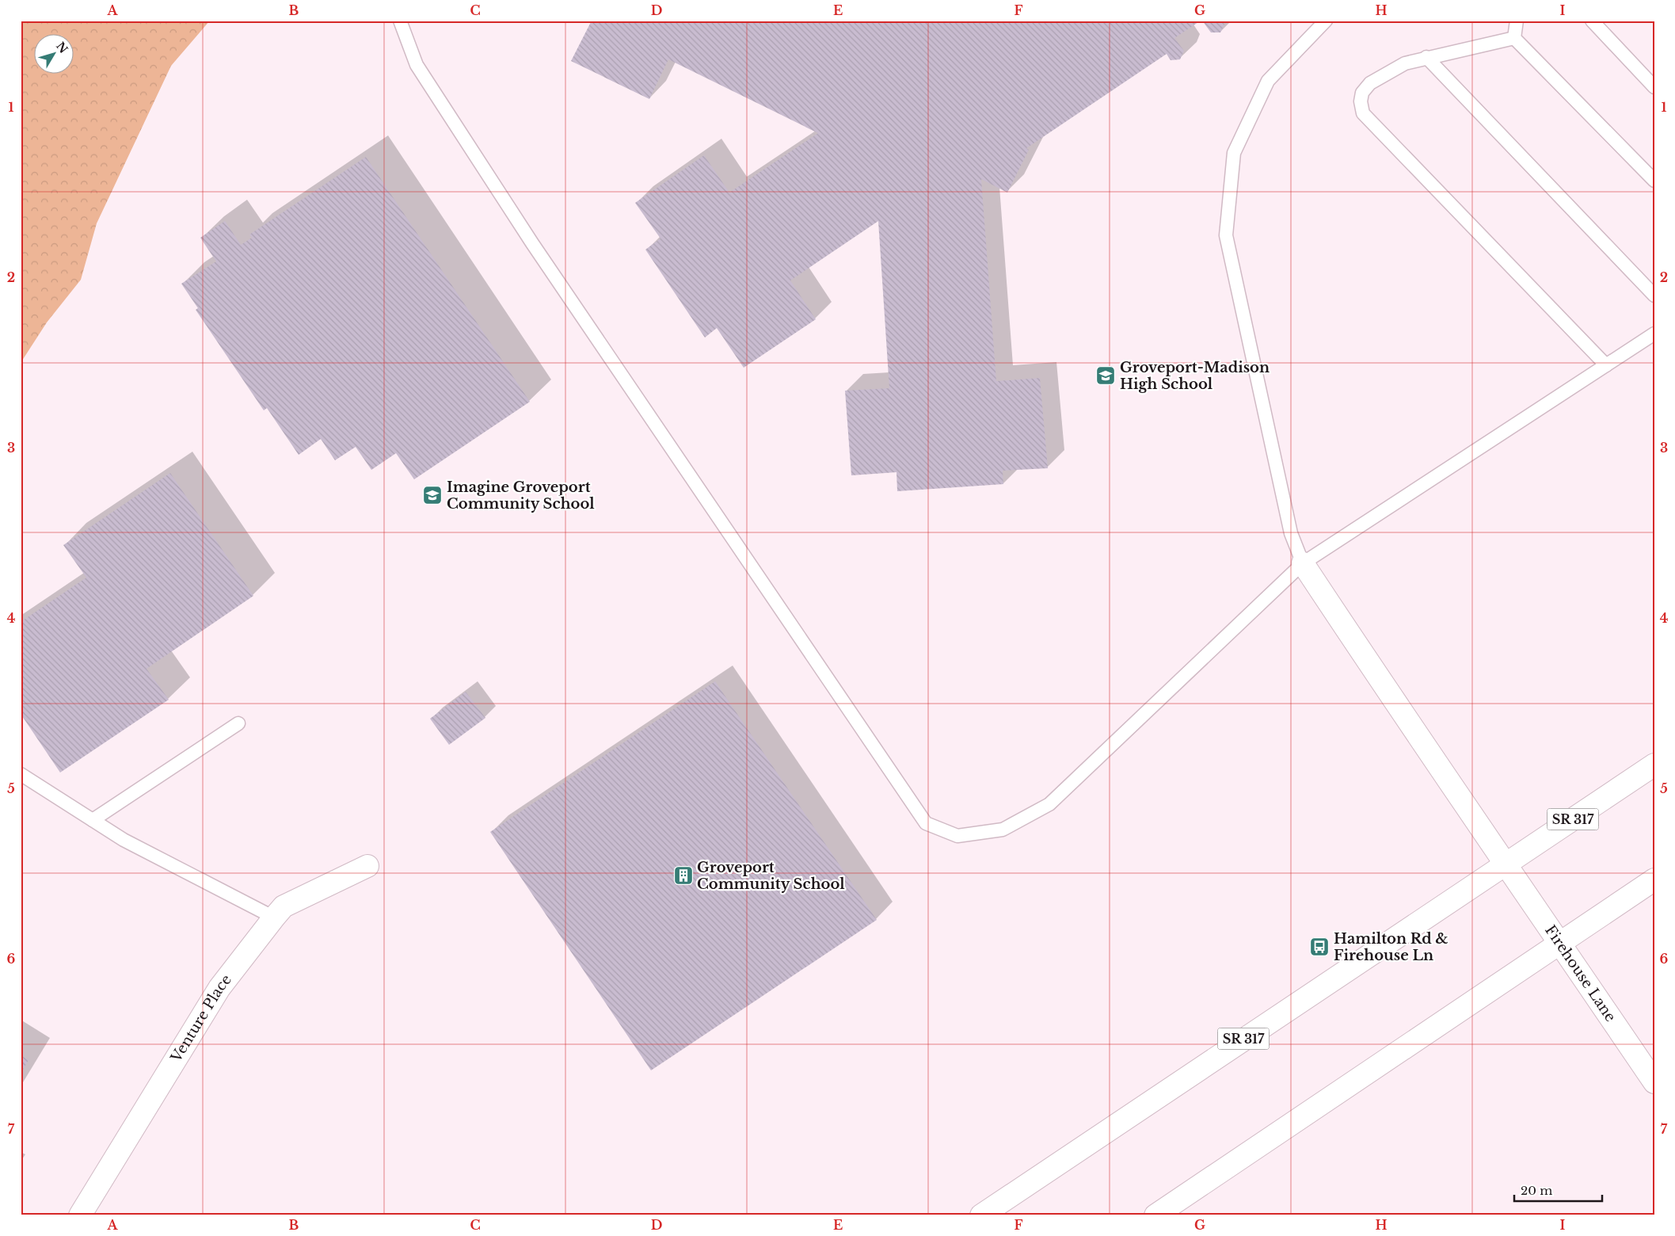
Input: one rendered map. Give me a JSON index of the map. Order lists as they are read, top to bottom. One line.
{"streets":{"main road":["SR 317","Firehouse Lane","Venture Place"]},"crossings":[["SR 317","Firehouse Lane"]],"places":{"school or university":["Groveport-Madison High School","Imagine Groveport Community School"],"building":["Groveport Community School"],"bus stop":["Hamilton Rd & Firehouse Ln"]},"scale_bar":"20 m","north":"top right","grid":{"columns":["A","B","C","D","E","F","G","H","I"],"rows":["1","2","3","4","5","6","7"]}}
